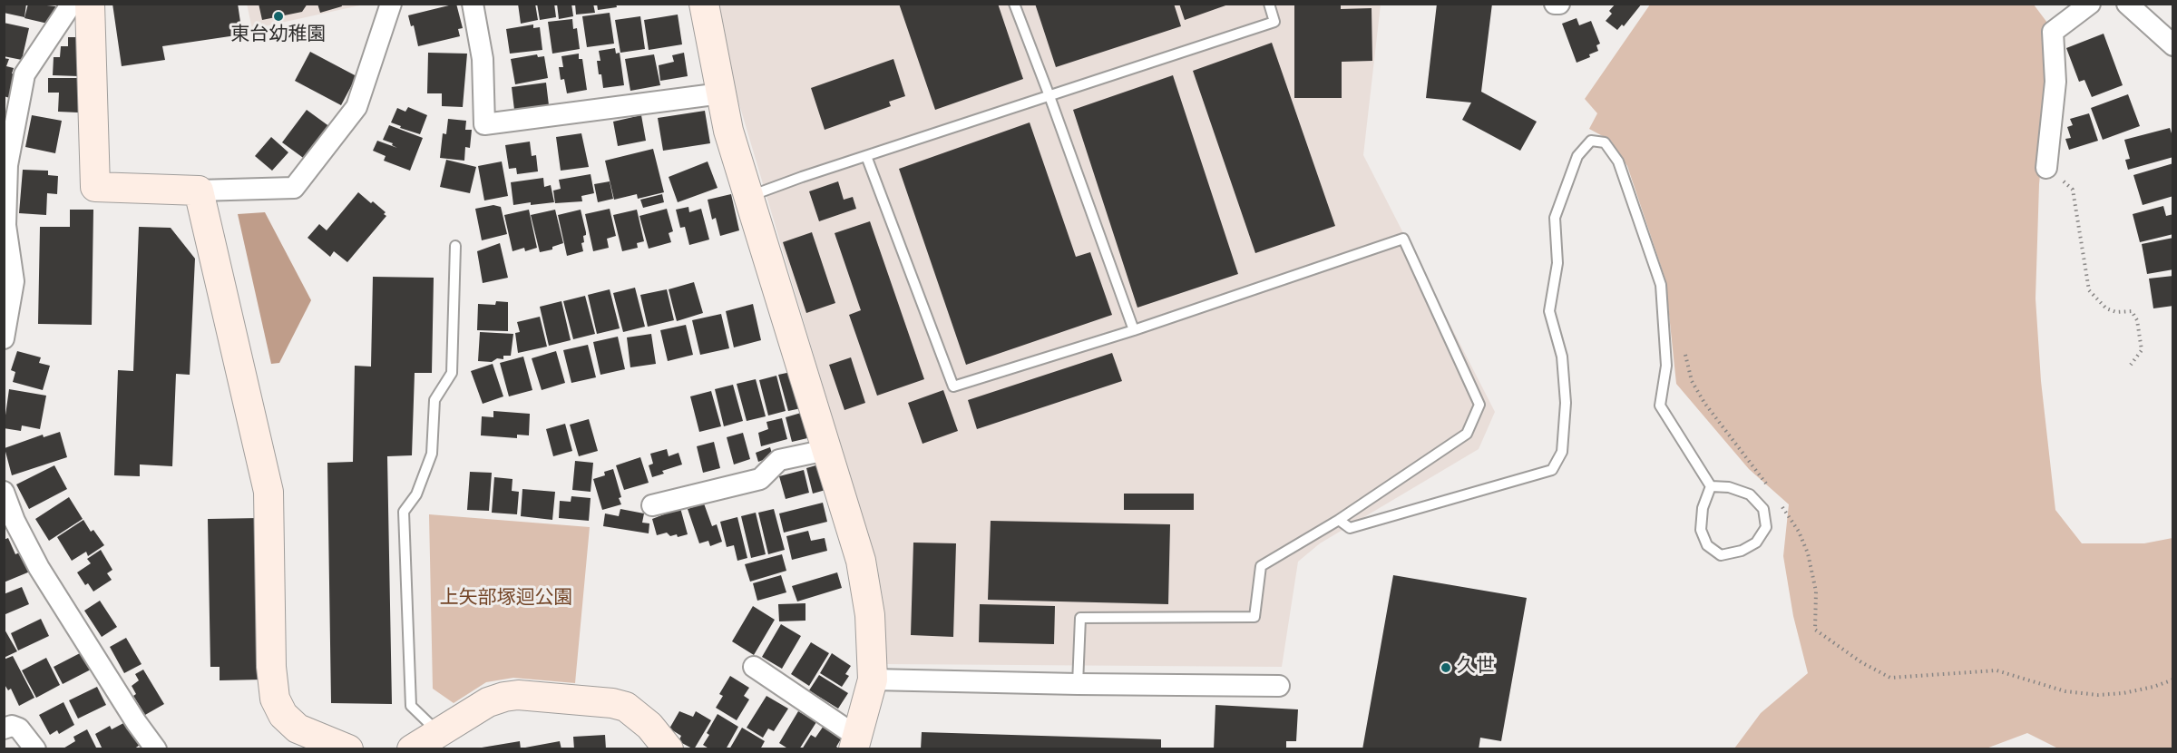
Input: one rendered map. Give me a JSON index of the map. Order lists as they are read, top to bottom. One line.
{"parks":["上矢部塚迴公園"],"places":["東台幼稚園","久世"]}
